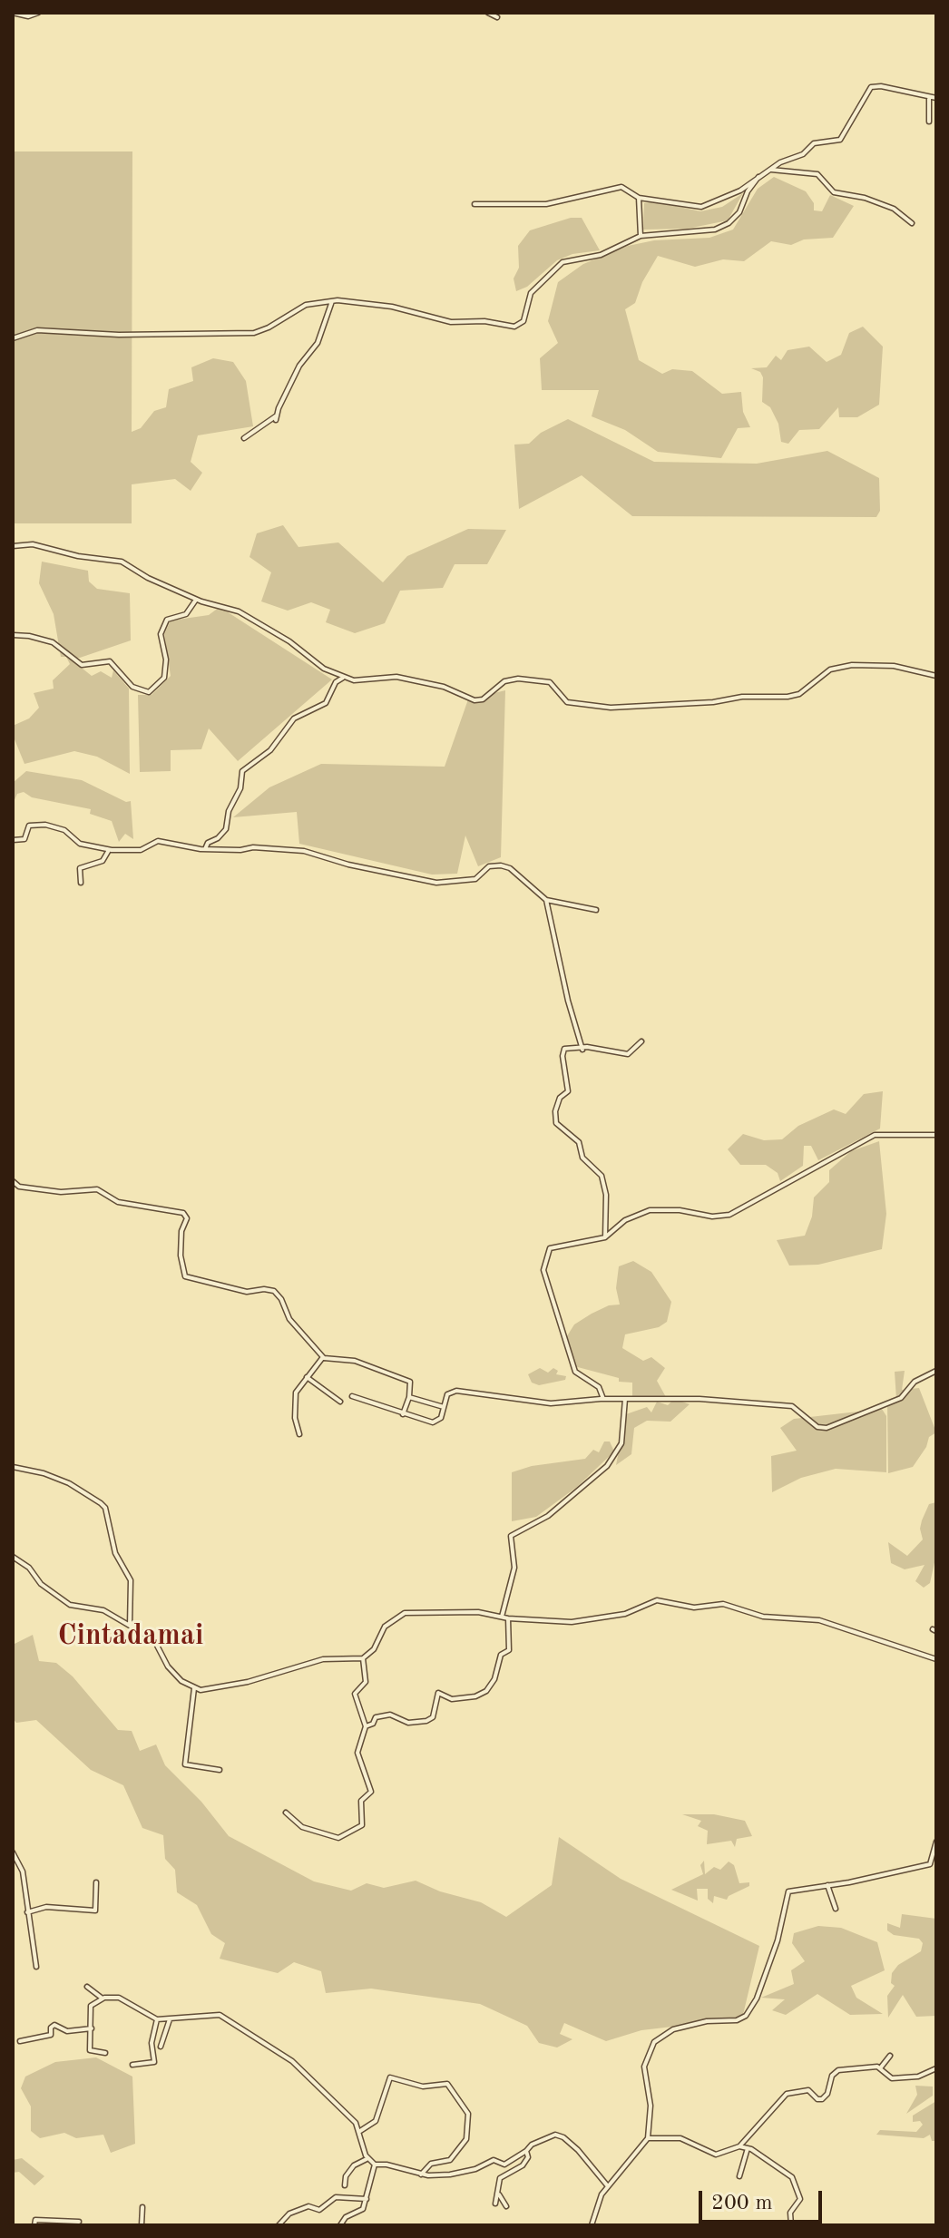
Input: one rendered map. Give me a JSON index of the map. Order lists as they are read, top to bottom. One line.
{"districts":["Cintadamai"],"scale_bar":"200 m"}
